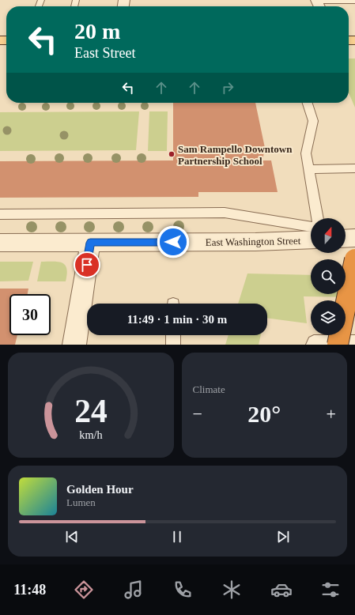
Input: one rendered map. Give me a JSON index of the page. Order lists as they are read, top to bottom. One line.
{"streets":{"street":["East Washington Street"]},"places":["Sam Rampello Downtown Partnership School"],"north":"top","page":{"turn":["20 m","East Street"],"limit":"30","trip":"11:49 · 1 min · 30 m","tile":"Climate","heat":["−","20°","+"],"song":["Golden Hour","Lumen"],"tabs":"11:48","gauge":["24","km/h"]}}
